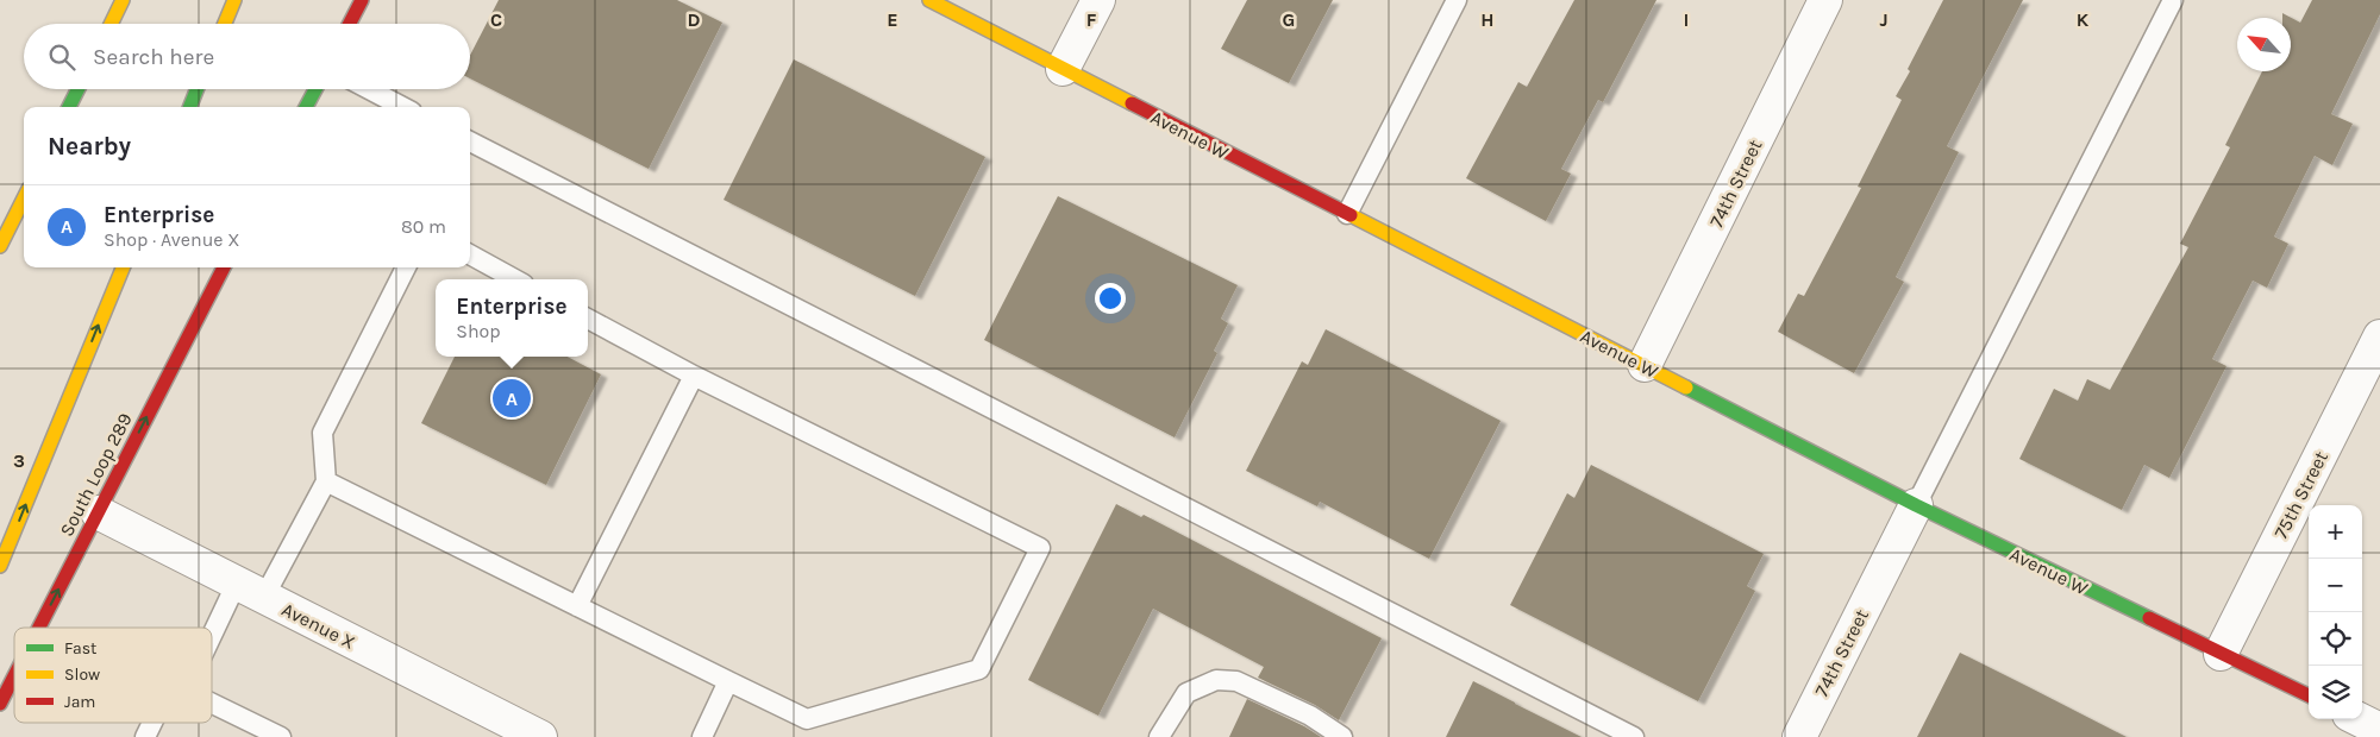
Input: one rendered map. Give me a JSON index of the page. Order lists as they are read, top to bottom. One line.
{"streets":{"main road":["Avenue W","South Loop 289"],"street":["74th Street","75th Street","Avenue X"]},"crossings":[["Avenue W","74th Street"],["Avenue W","75th Street"],["South Loop 289","Avenue X"]],"legend":["Fast","Slow","Jam"],"north":"top left","page":{"search":"Search here","heading":"Nearby","list":[{"mark":"A","name":"Enterprise","note":"Shop · Avenue X","value":"80 m"}],"popup":["Enterprise","Shop"],"pins":"A","map_buttons":["+","−"]},"grid":{"columns":["C","D","E","F","G","H","I","J","K"],"rows":["3"]}}
